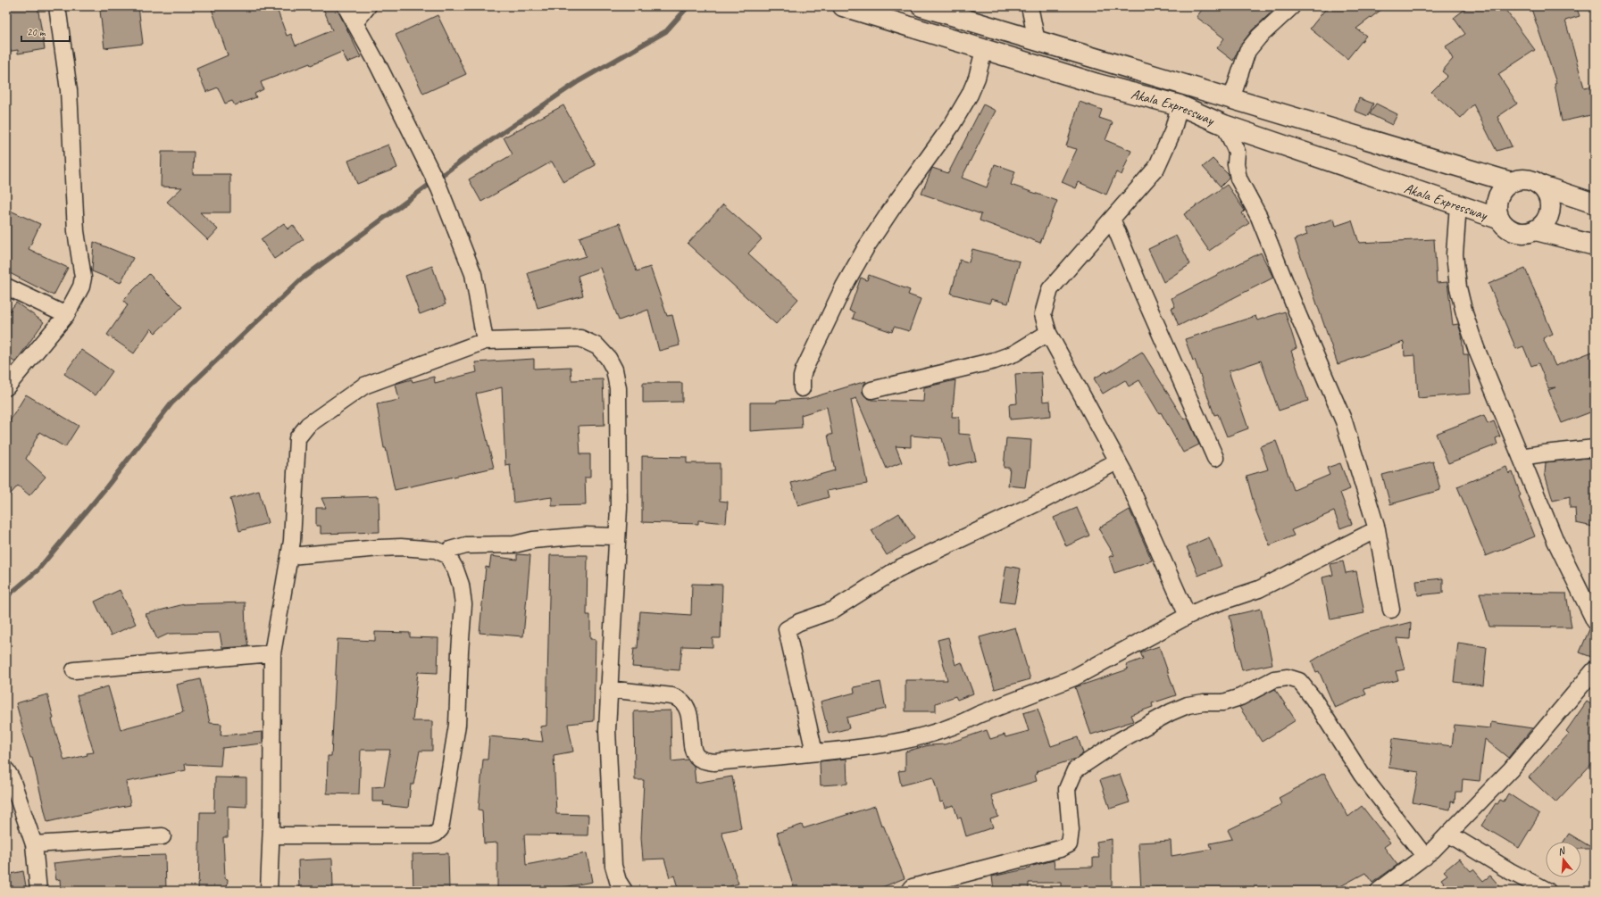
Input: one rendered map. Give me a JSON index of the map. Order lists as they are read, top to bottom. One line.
{"streets":{"main road":["Akala Expressway"]},"scale_bar":"20 m","north":"top"}
